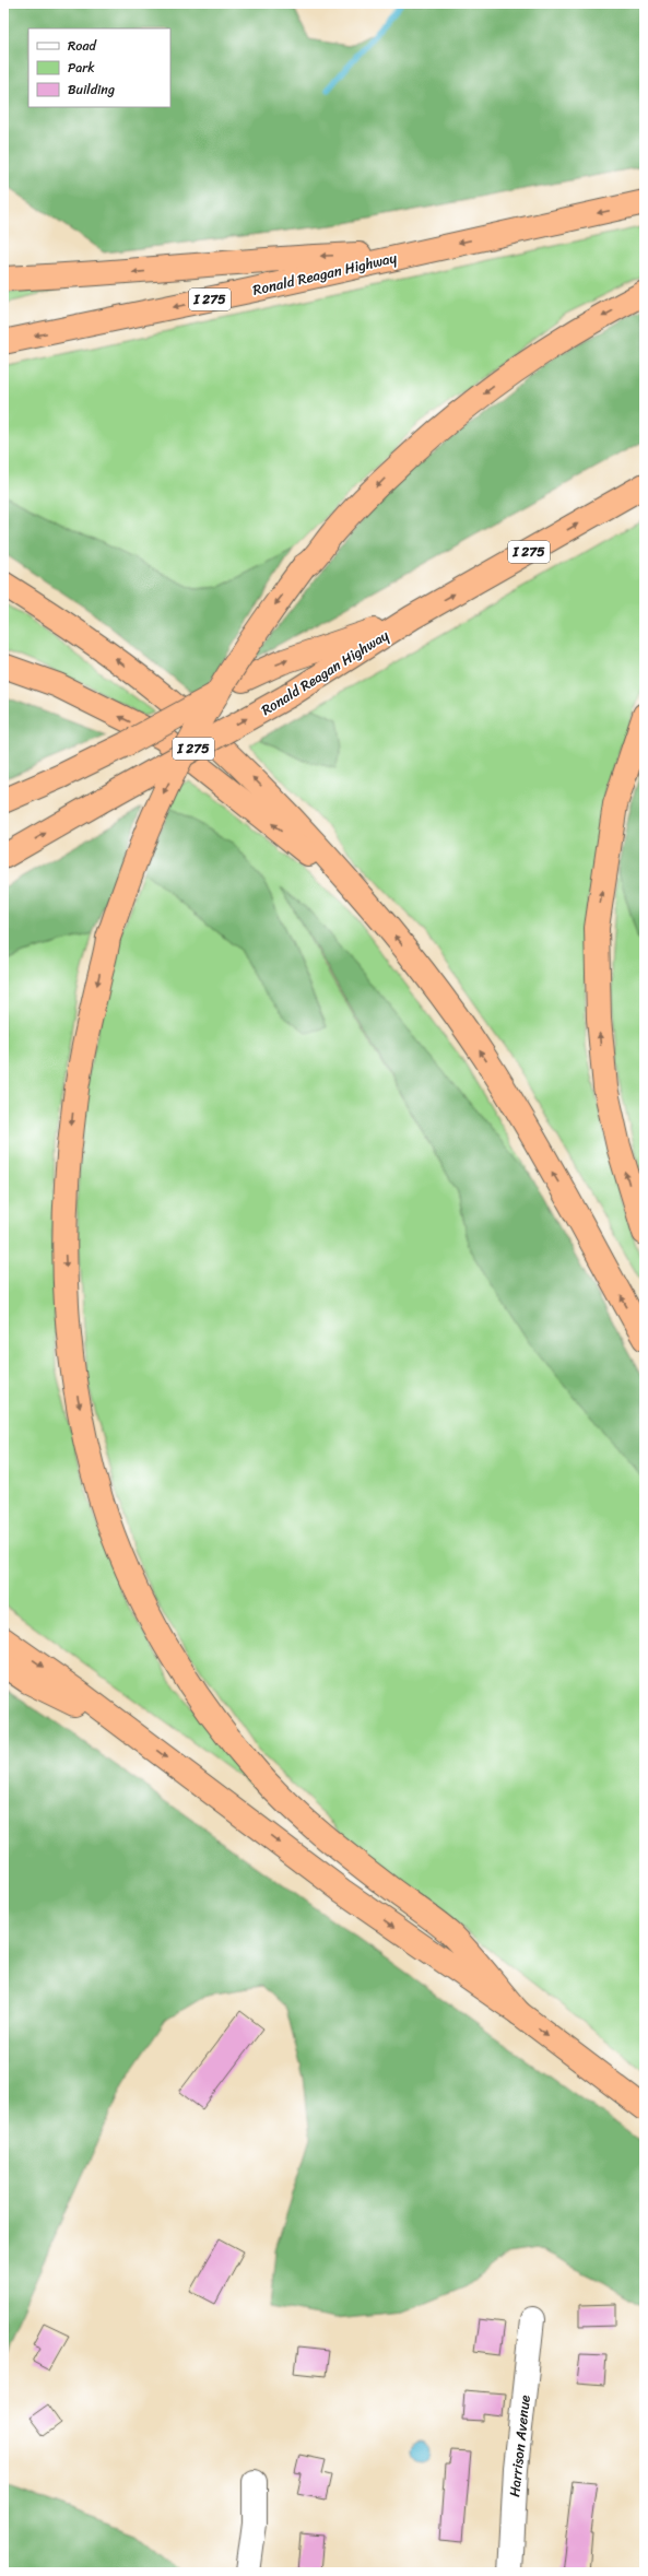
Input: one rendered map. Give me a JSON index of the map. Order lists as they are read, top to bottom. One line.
{"streets":{"highway":["Ronald Reagan Highway","I 275"],"street":["Harrison Avenue"]},"legend":["Road","Park","Building"]}
